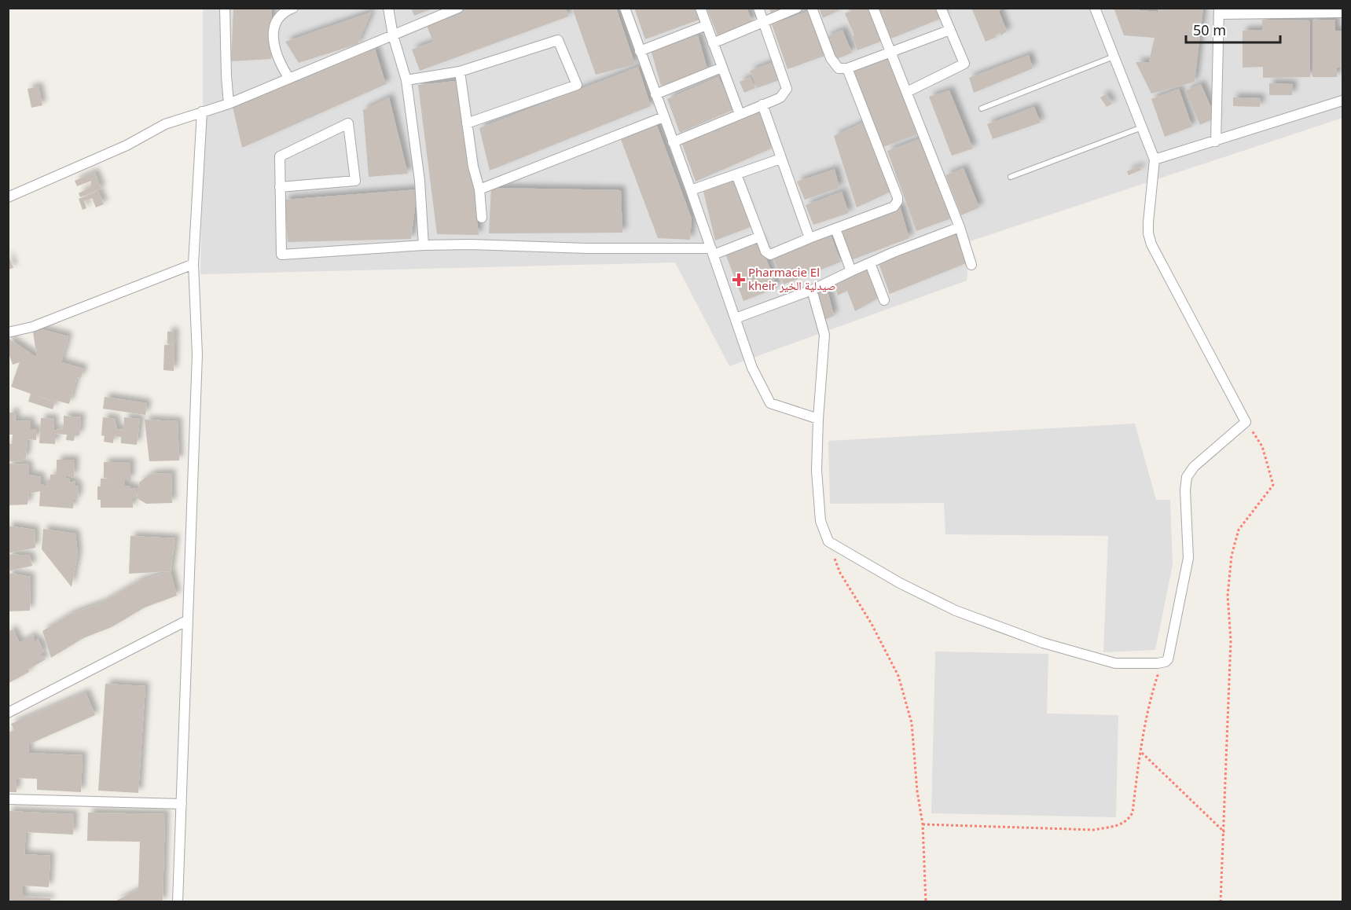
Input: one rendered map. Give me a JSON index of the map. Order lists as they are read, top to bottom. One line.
{"places":{"health":["Pharmacie El kheir صيدلية الخير"]},"scale_bar":"50 m"}
